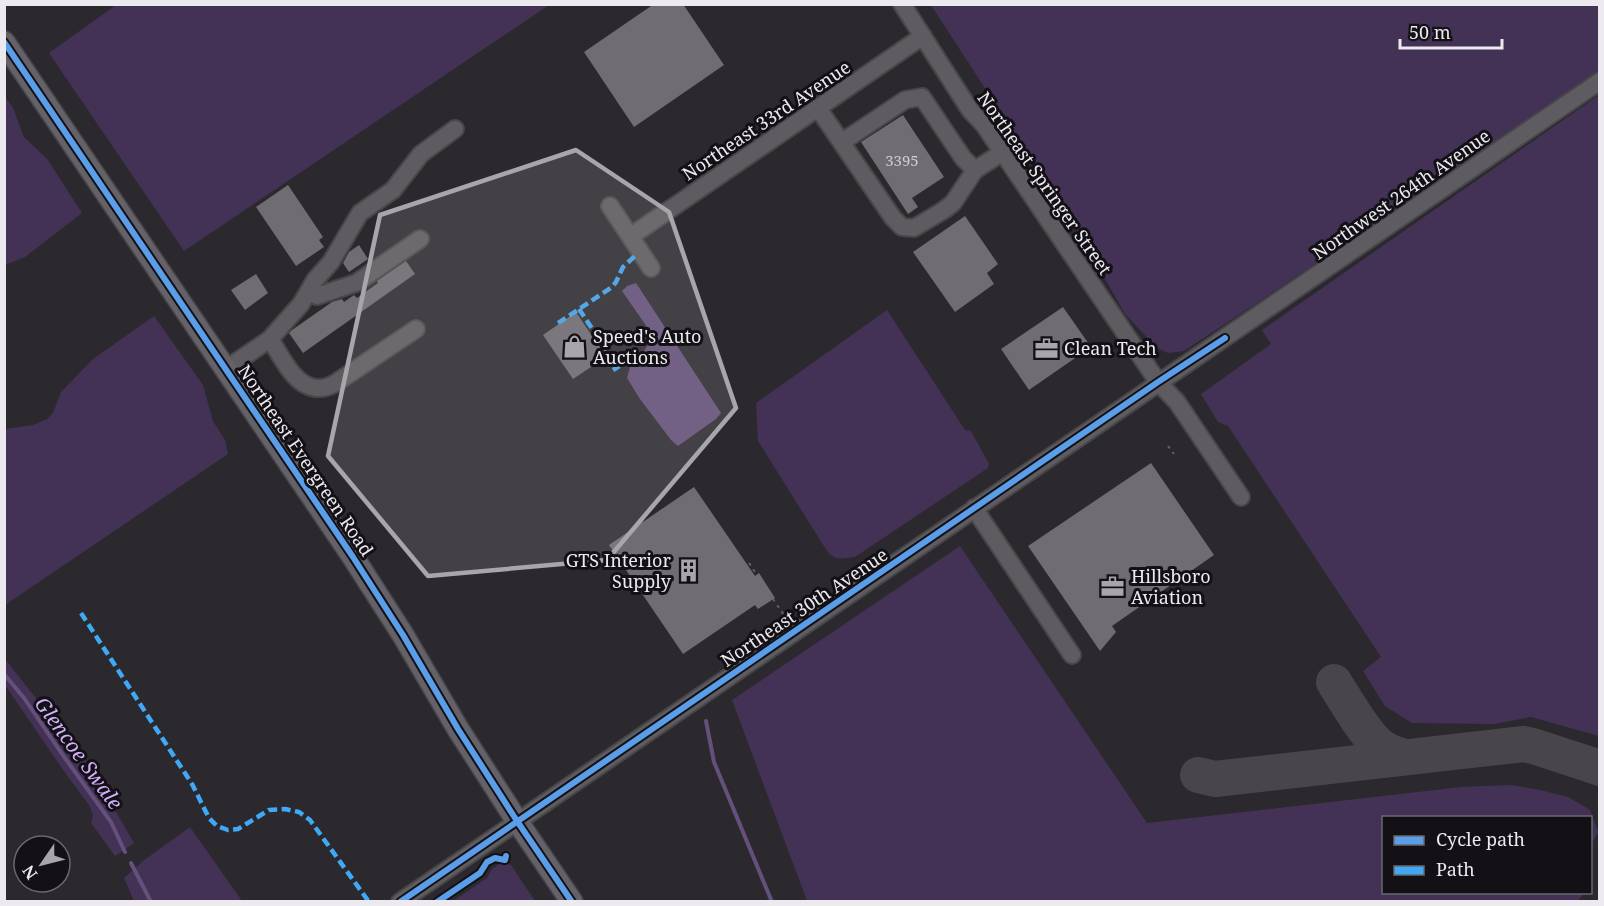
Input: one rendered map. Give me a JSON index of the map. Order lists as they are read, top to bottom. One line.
{"streets":{"main road":["Northeast Evergreen Road"],"street":["Northeast 33rd Avenue","Northeast Springer Street","Northwest 264th Avenue","Northeast 30th Avenue"]},"crossings":[["Northeast 33rd Avenue","Northeast Springer Street"],["Northeast Springer Street","Northeast 30th Avenue"],["Northwest 264th Avenue","Northeast 30th Avenue"],["Northeast Evergreen Road","Northeast 30th Avenue"]],"water":["Glencoe Swale"],"places":{"shop":["Speed's Auto Auctions"],"office":["Clean Tech","Hillsboro Aviation"],"building":["GTS Interior Supply"]},"house_numbers":["3395"],"legend":["Cycle path","Path"],"scale_bar":"50 m","north":"bottom left"}
